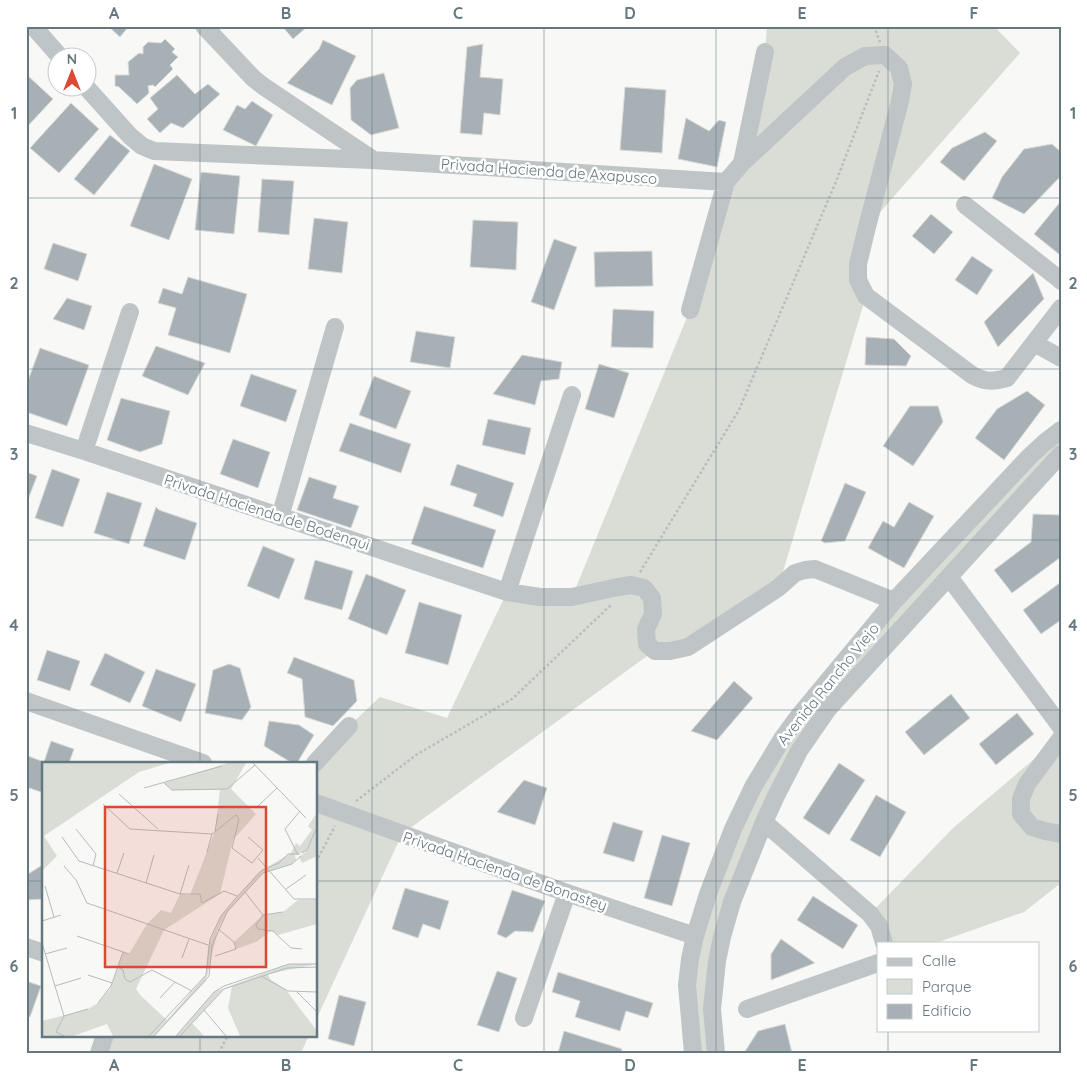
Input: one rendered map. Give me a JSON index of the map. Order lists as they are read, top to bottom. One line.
{"streets":{"street":["Privada Hacienda de Axapusco","Privada Hacienda de Bodenqui","Avenida Rancho Viejo","Privada Hacienda de Bonastey"]},"crossings":[["Avenida Rancho Viejo","Privada Hacienda de Bonastey"]],"legend":["Calle","Parque","Edificio"],"north":"top","grid":{"columns":["A","B","C","D","E","F"],"rows":["1","2","3","4","5","6"]}}
